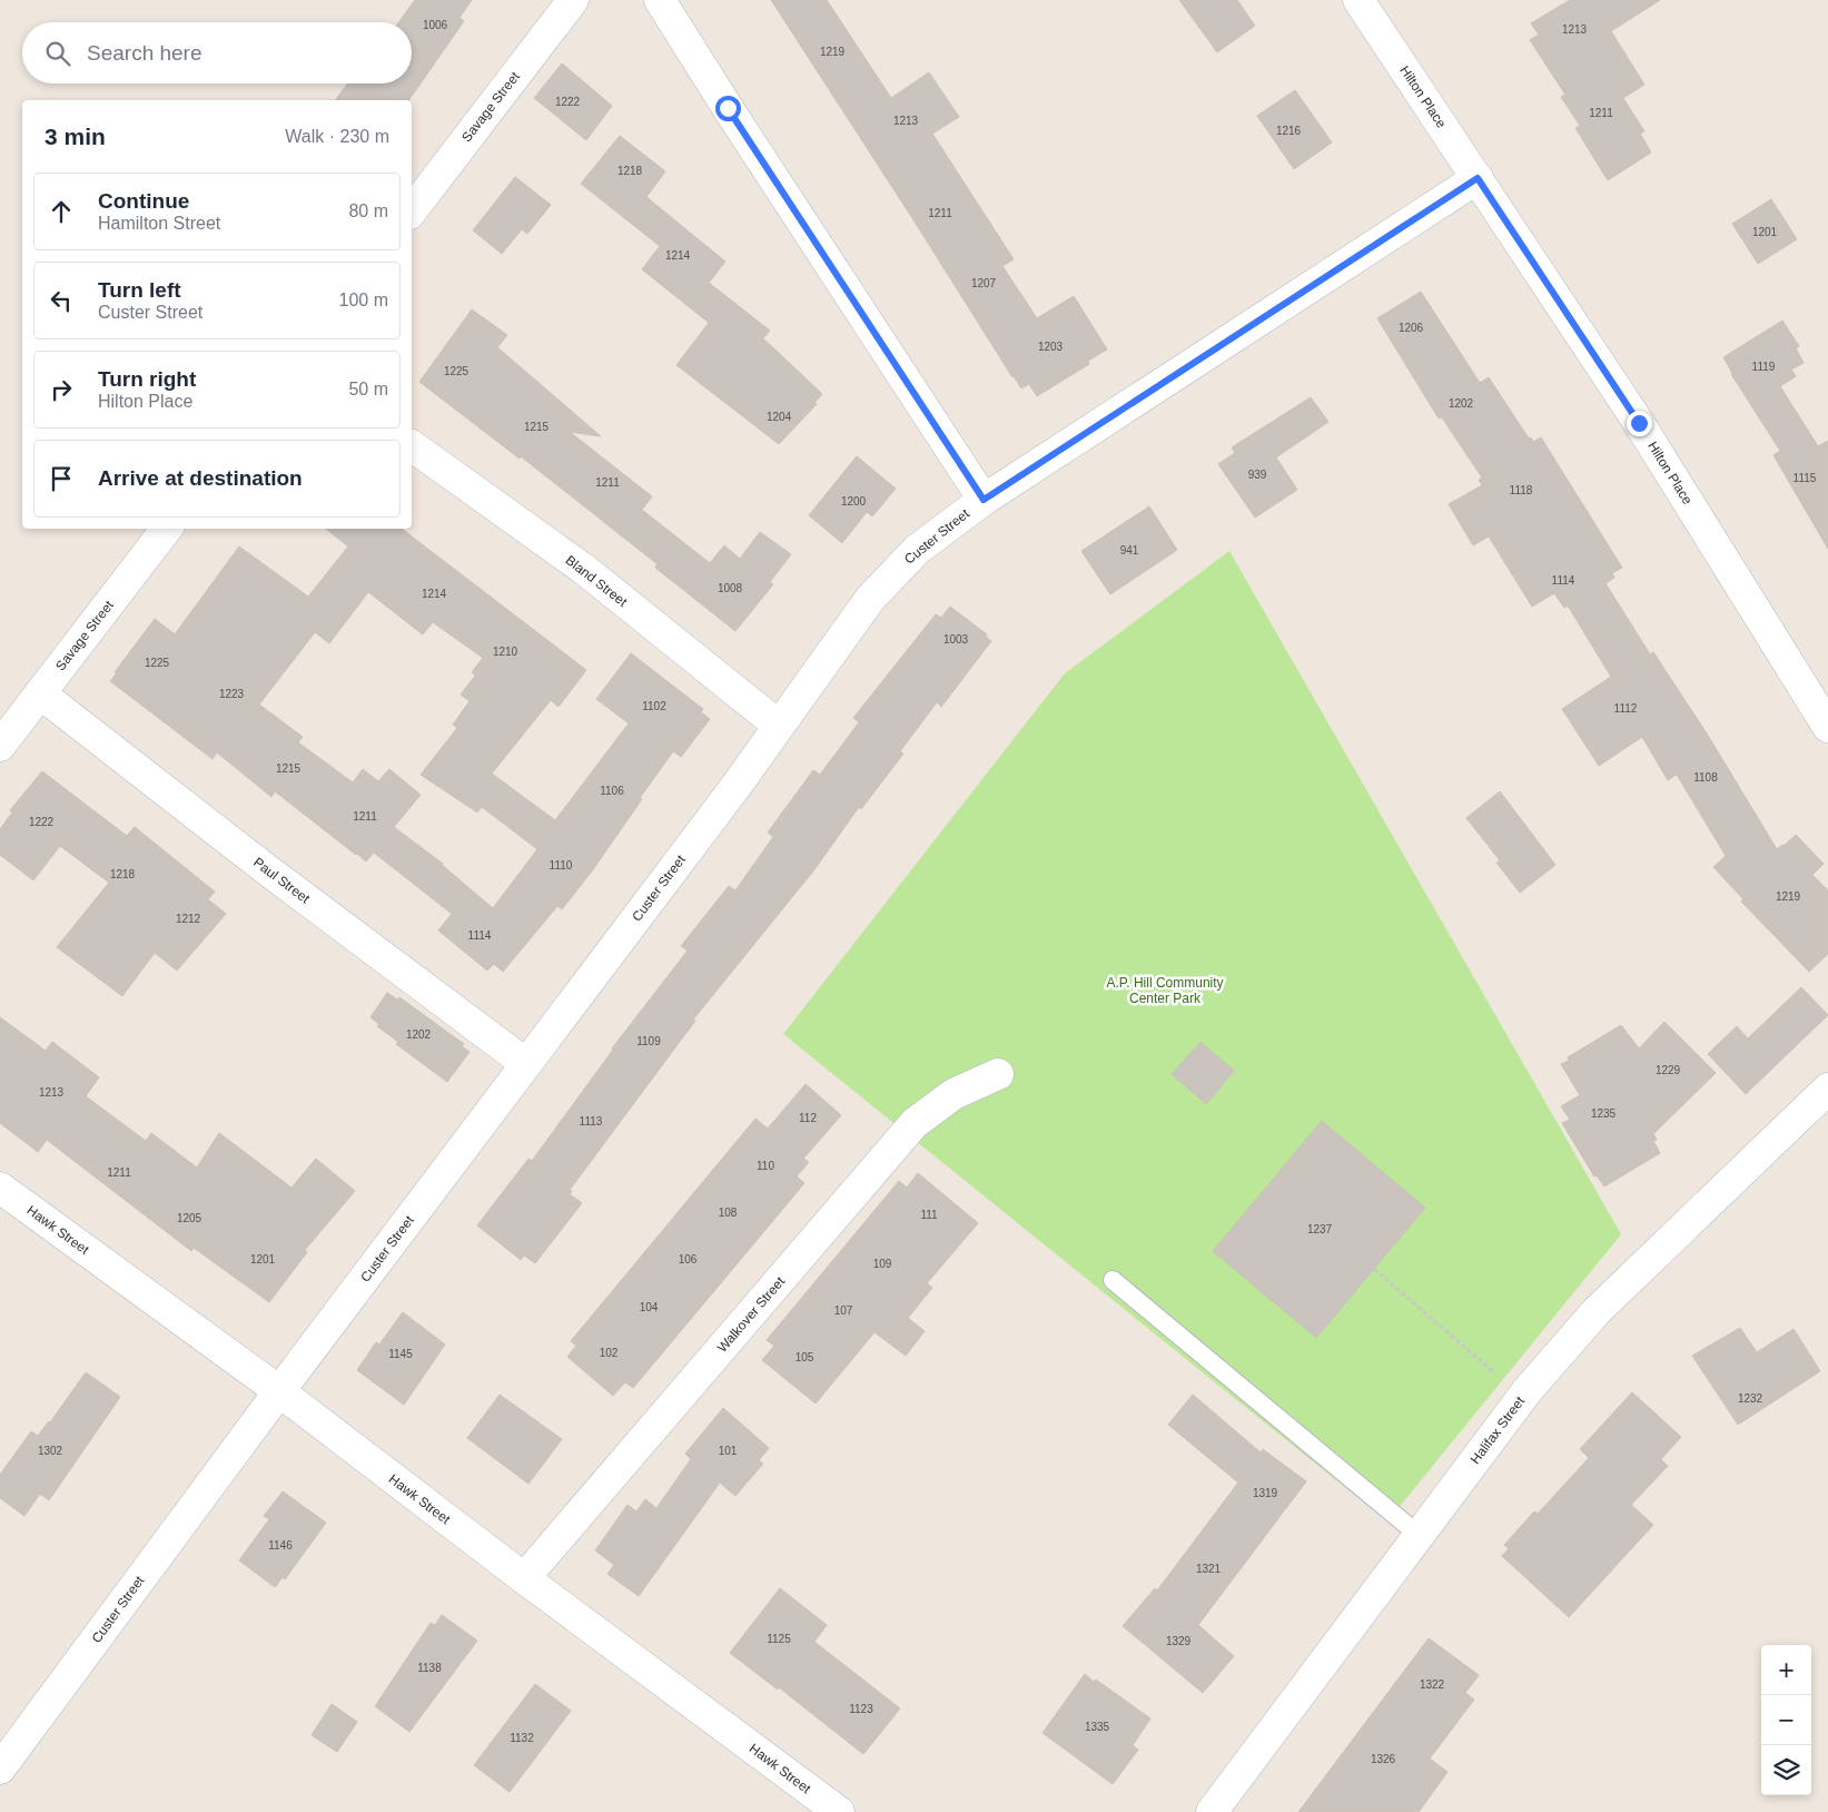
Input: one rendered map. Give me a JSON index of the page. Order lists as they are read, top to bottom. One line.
{"streets":{"street":["Hilton Place","Savage Street","Custer Street","Bland Street","Paul Street","Hawk Street","Walkover Street","Halifax Street"]},"crossings":[["Hilton Place","Custer Street"],["Savage Street","Paul Street"],["Custer Street","Bland Street"],["Custer Street","Paul Street"],["Custer Street","Hawk Street"],["Hawk Street","Walkover Street"]],"parks":["A.P. Hill Community Center Park"],"house_numbers":["1006","1213","1219","1222","1211","1213","1216","1218","1211","1201","1214","1207","1206","1203","1119","1225","1202","1204","1215","939","1115","1211","1118","1200","941","1114","1008","1214","1003","1210","1225","1223","1102","1112","1215","1108","1106","1211","1222","1110","1218","1219","1212","1114","1202","1109","1229","1213","1235","112","1113","110","1211","108","111","1205","1237","1201","106","109","104","107","102","1145","105","1232","1302","101","1319","1146","1321","1125","1329","1138","1322","1123","1335","1132","1326"],"page":{"search":"Search here","heading":["3 min","Walk · 230 m"],"list":[["Continue","Hamilton Street","80 m"],["Turn left","Custer Street","100 m"],["Turn right","Hilton Place","50 m"],"Arrive at destination"],"map_buttons":["+","−"]}}
